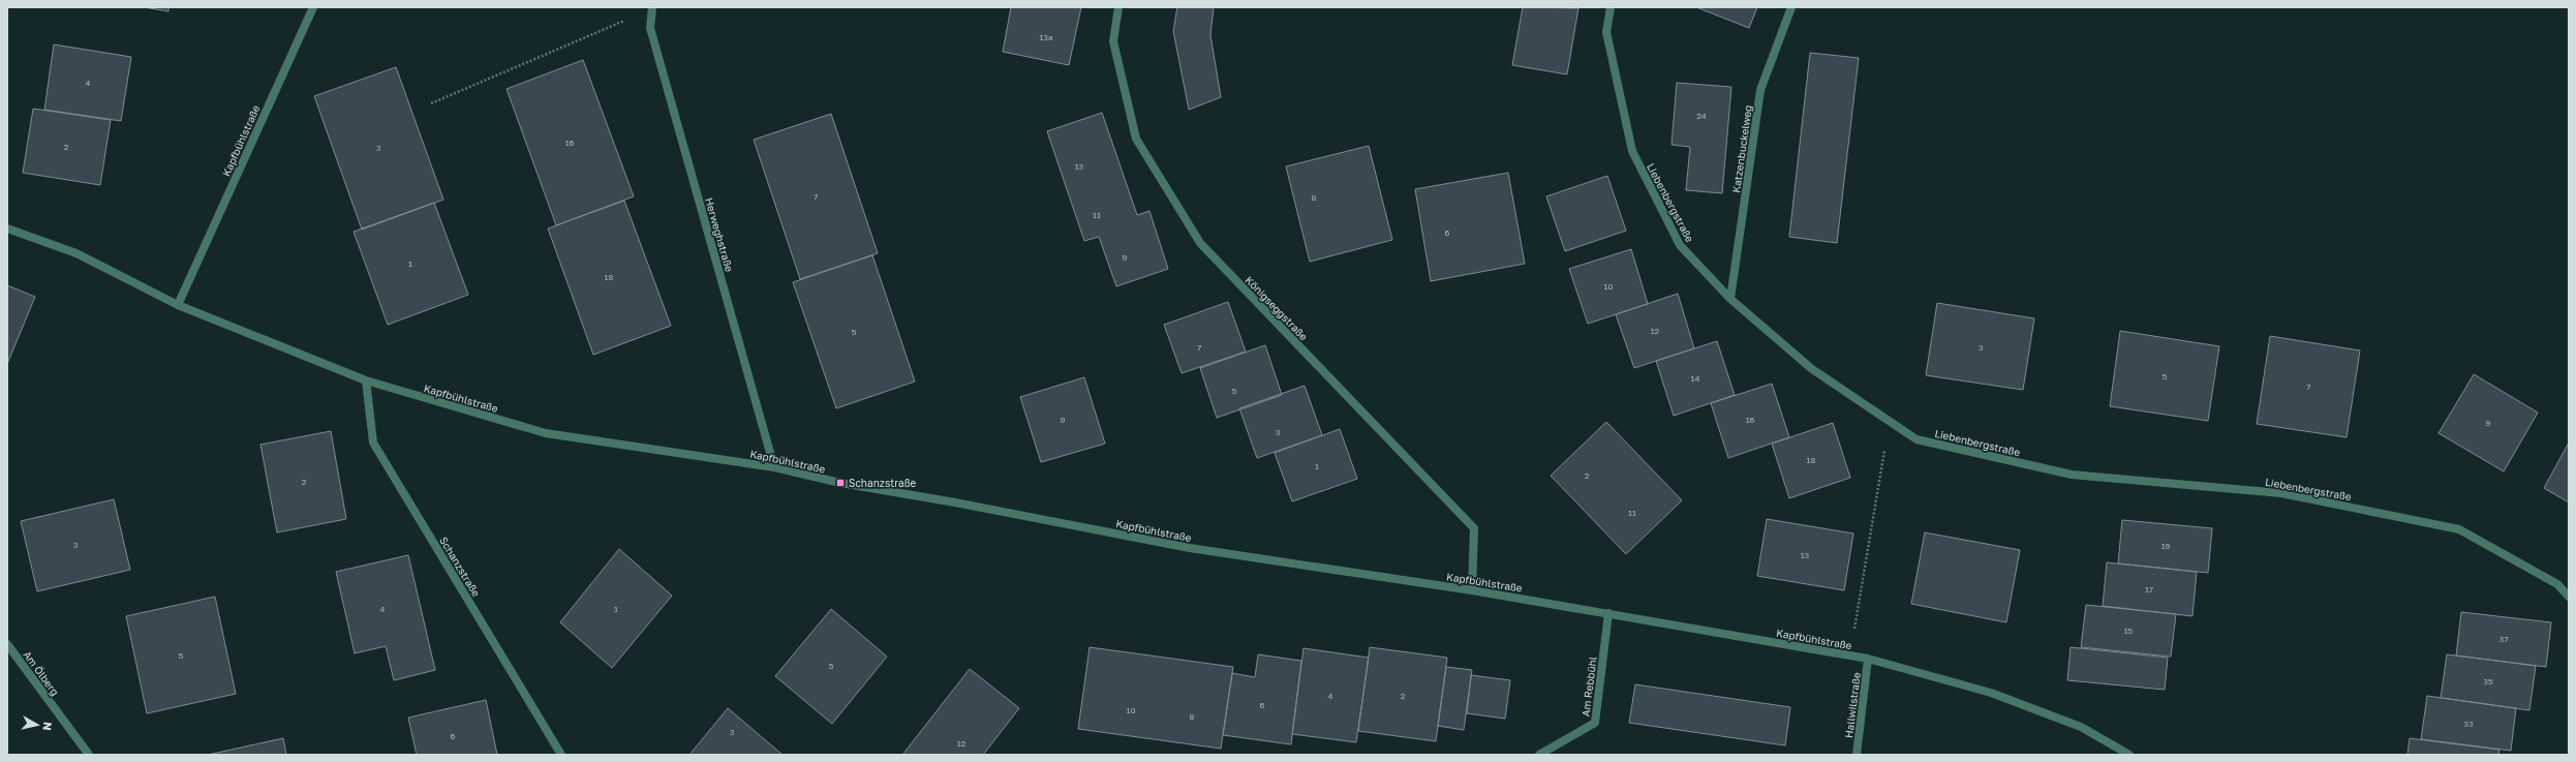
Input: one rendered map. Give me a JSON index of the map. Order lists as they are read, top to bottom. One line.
{"streets":{"street":["Kapfbühlstraße","Katzenbuckelweg","Liebenbergstraße","Herweghstraße","Königseggstraße","Schanzstraße","Am Ölberg","Am Rebbühl","Hallwilstraße"]},"crossings":[["Kapfbühlstraße","Herweghstraße"],["Kapfbühlstraße","Königseggstraße"],["Kapfbühlstraße","Schanzstraße"],["Kapfbühlstraße","Am Rebbühl"],["Kapfbühlstraße","Hallwilstraße"],["Katzenbuckelweg","Liebenbergstraße"]],"places":{"transit":["Schanzstraße"]},"house_numbers":["13a","4","24","16","2","3","13","7","8","11","6","9","1","18","10","12","5","7","3","5","14","7","5","9","16","9","3","18","1","2","2","11","3","19","13","17","4","1","15","37","5","5","35","4","2","6","10","8","33","3","6","12"],"north":"right"}
